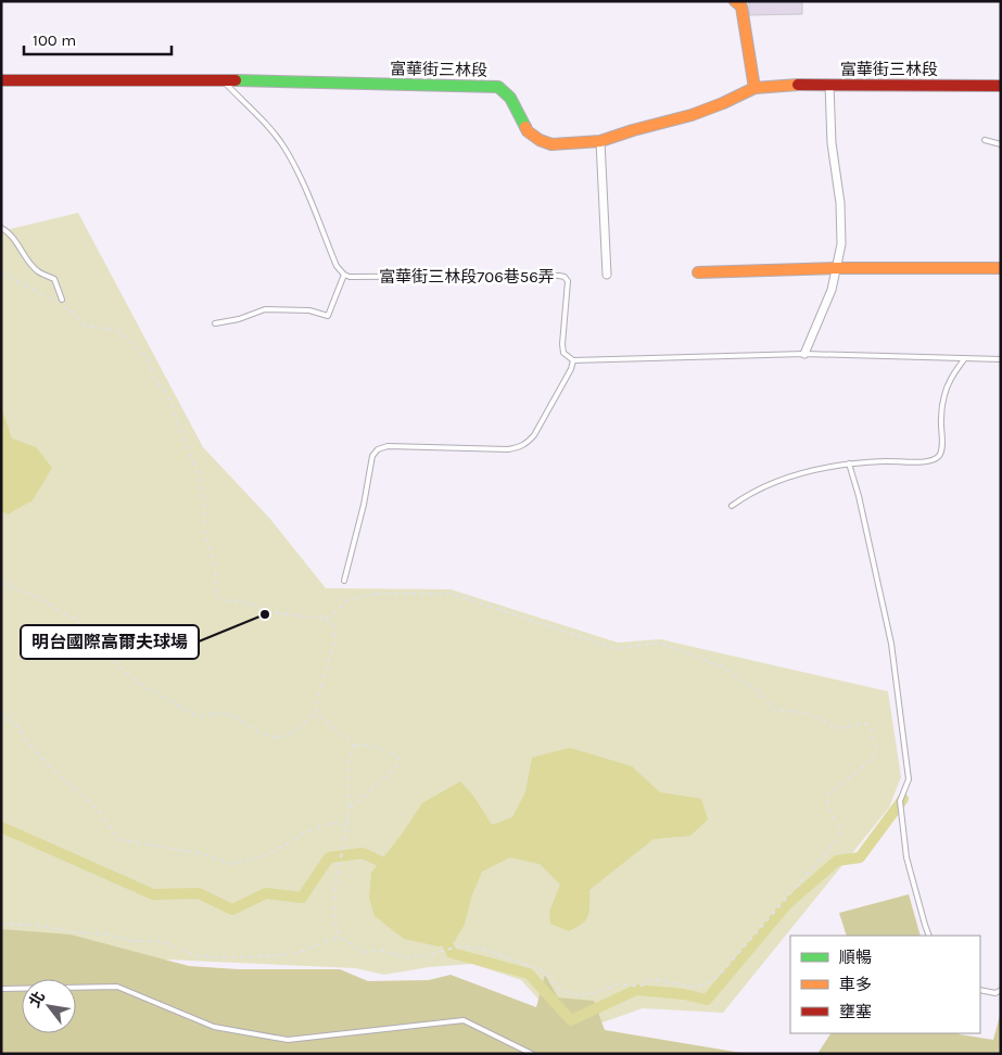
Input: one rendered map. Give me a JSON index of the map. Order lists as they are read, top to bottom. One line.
{"streets":{"street":["富華街三林段"],"lane":["富華街三林段706巷56弄"]},"places":["明台國際高爾夫球場"],"legend":["順暢","車多","壅塞"],"scale_bar":"100 m","north":"top left"}
